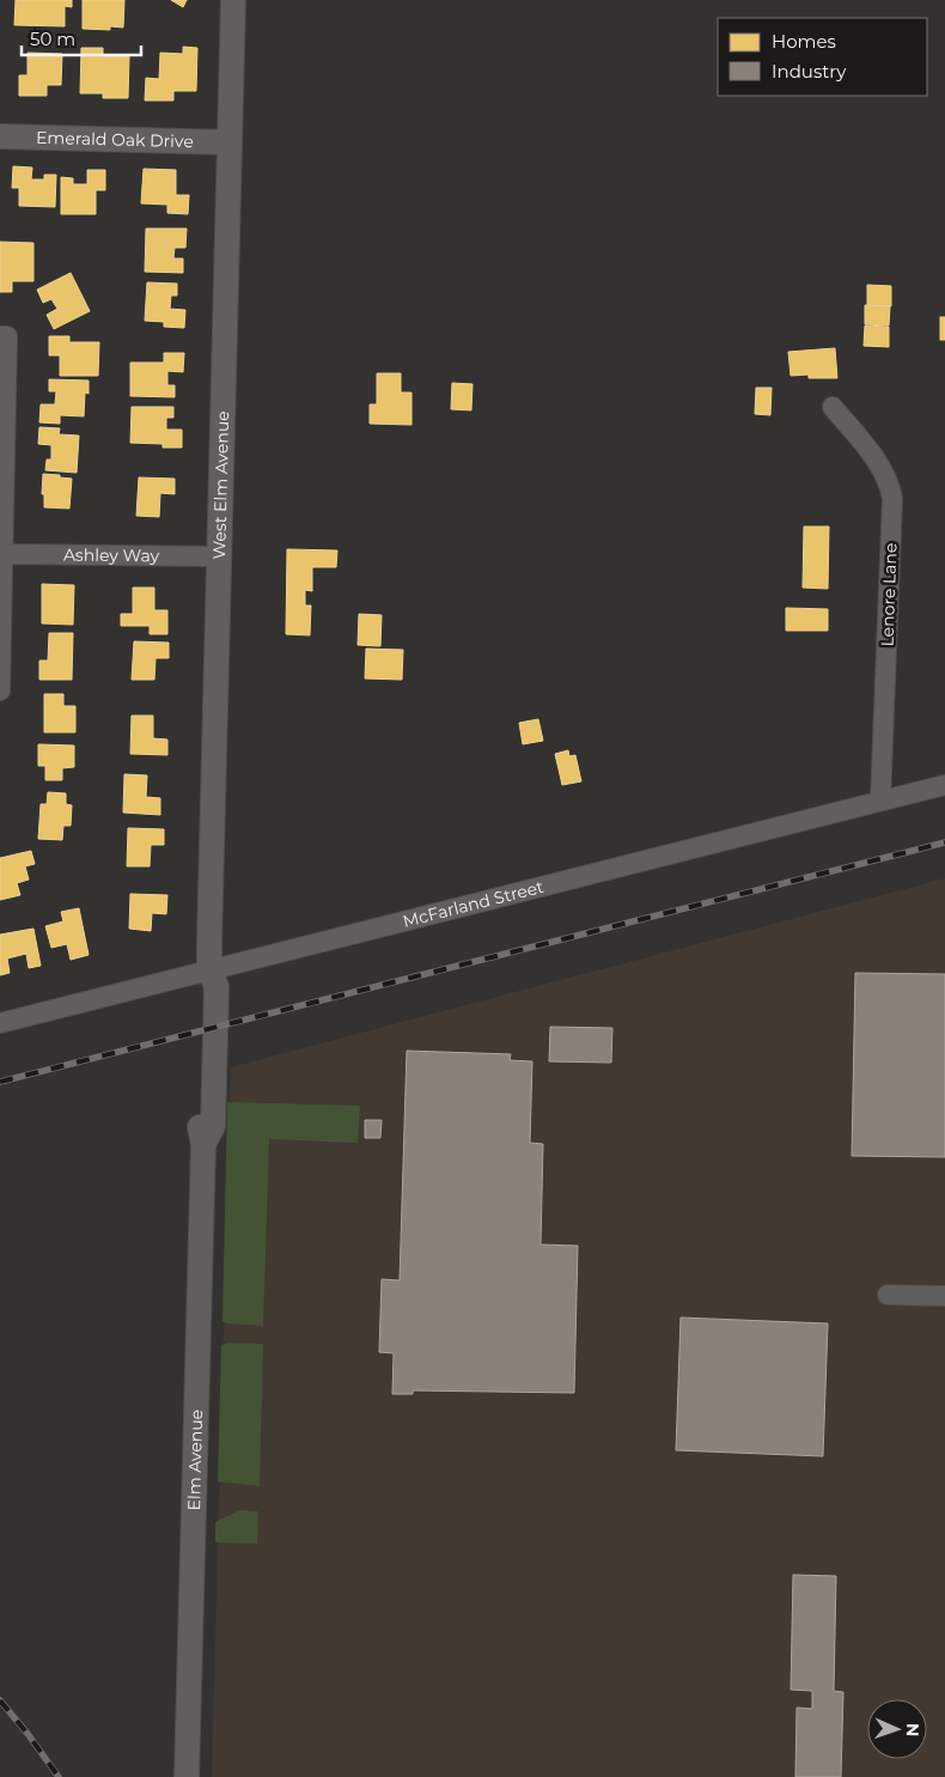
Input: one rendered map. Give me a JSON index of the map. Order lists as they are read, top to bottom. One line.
{"streets":{"street":["Emerald Oak Drive","West Elm Avenue","Ashley Way","Lenore Lane","McFarland Street","Elm Avenue"]},"crossings":[["Emerald Oak Drive","West Elm Avenue"],["West Elm Avenue","Ashley Way"],["West Elm Avenue","McFarland Street"],["West Elm Avenue","Elm Avenue"],["Lenore Lane","McFarland Street"]],"legend":["Homes","Industry"],"scale_bar":"50 m","north":"right"}
